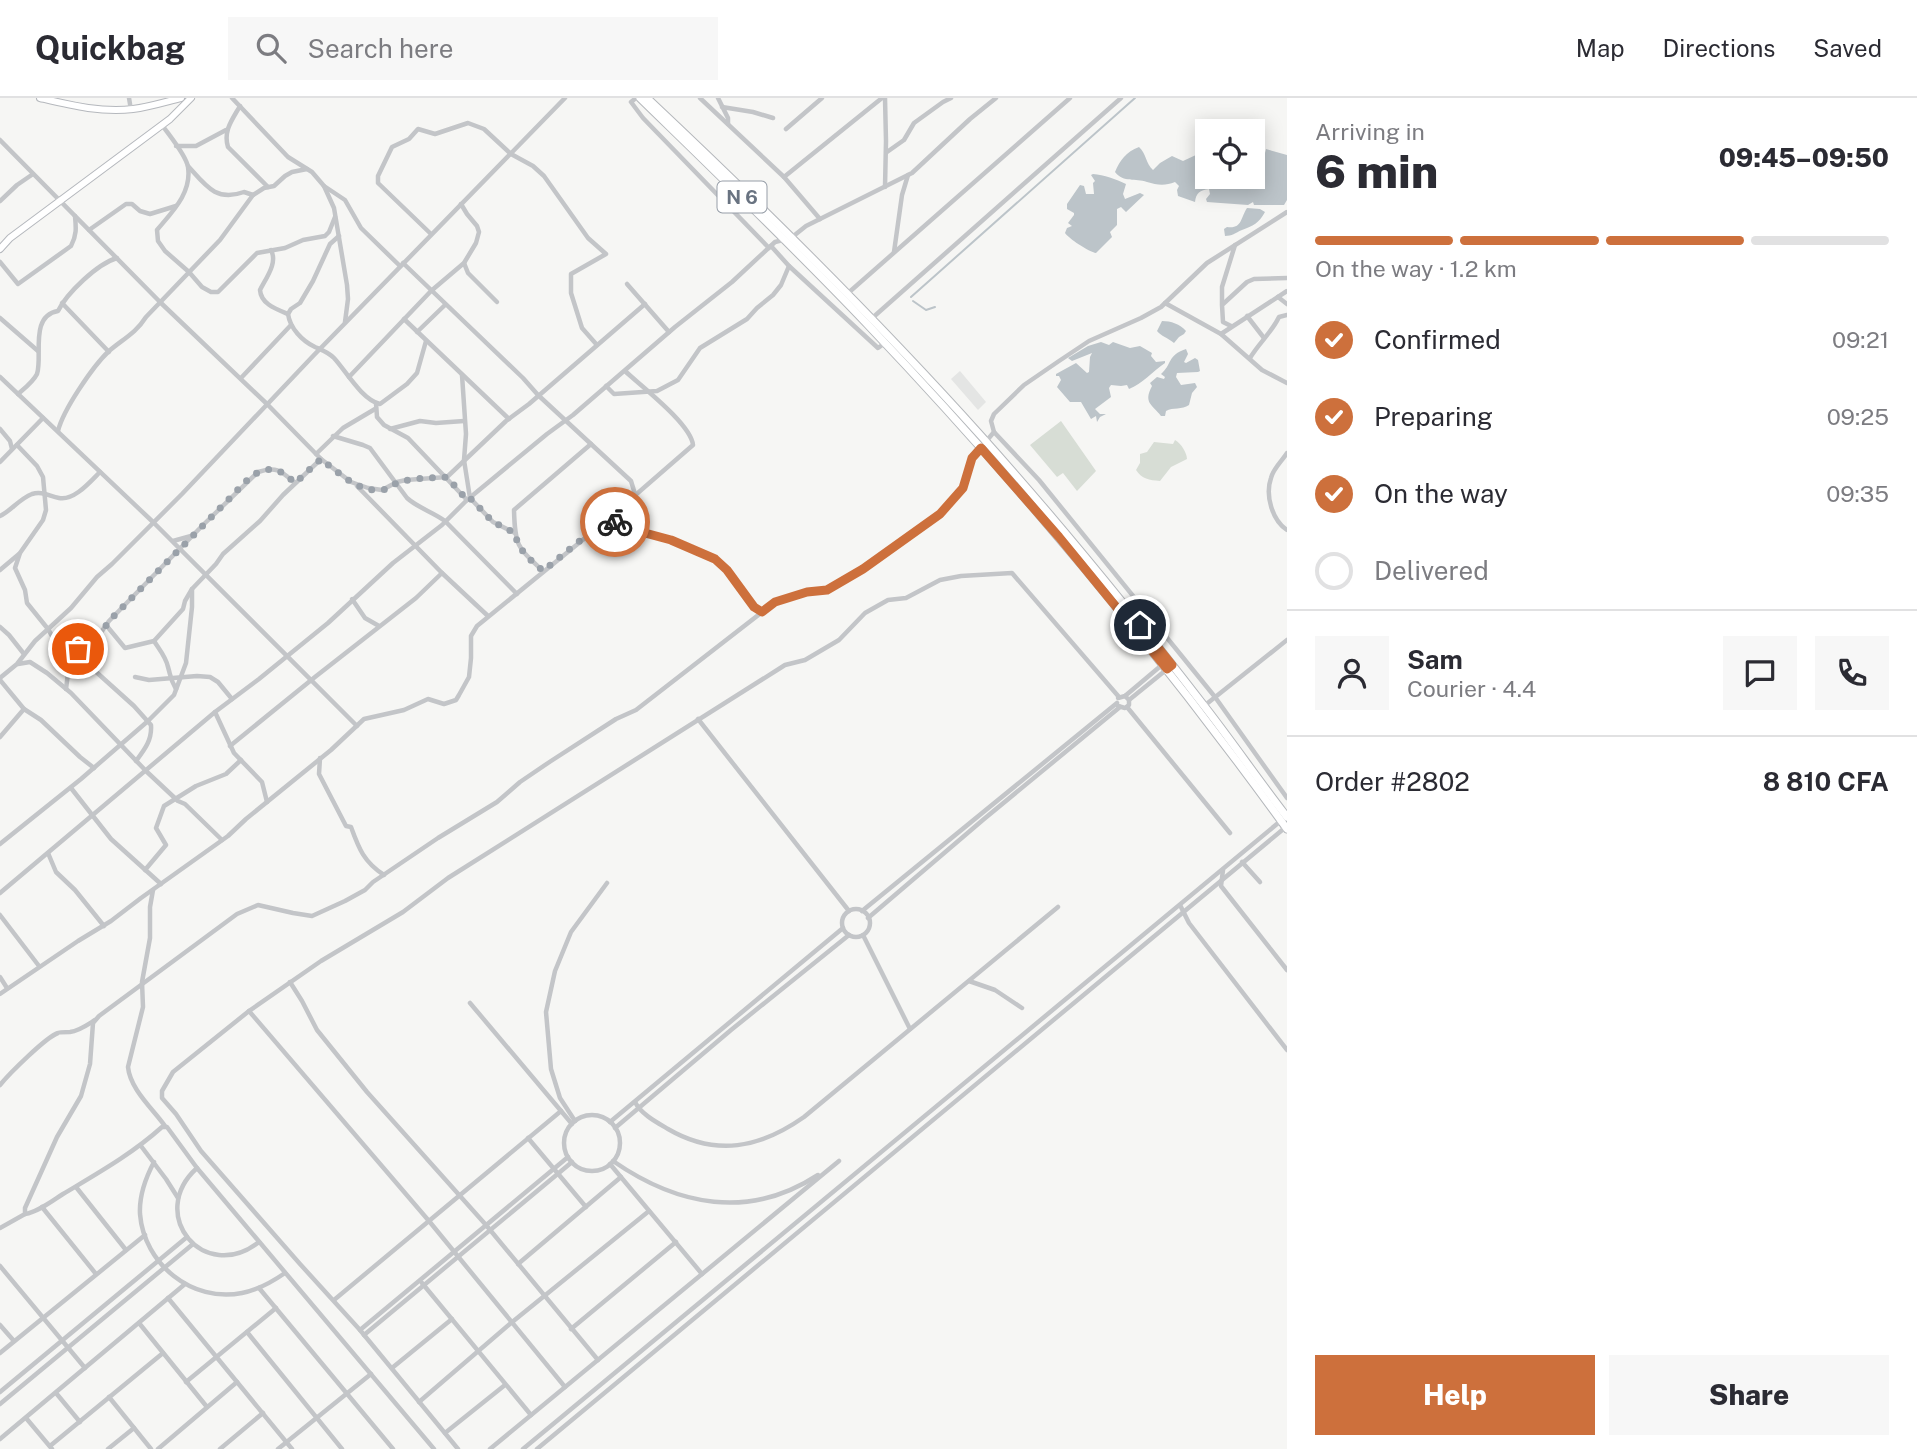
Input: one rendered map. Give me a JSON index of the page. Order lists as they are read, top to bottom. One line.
{"streets":{"main road":["N 6"]},"page":{"header":"Quickbag","search":"Search here","nav":["Map","Directions","Saved"],"heading":["6 min","Arriving in","09:45–09:50"],"panel":["Sam","Courier · 4.4","Order #2802","8 810 CFA"],"bar":"On the way · 1.2 km","list":[["Confirmed","09:21"],["Preparing","09:25"],["On the way","09:35"],"Delivered"],"buttons":["Help","Share"]}}
